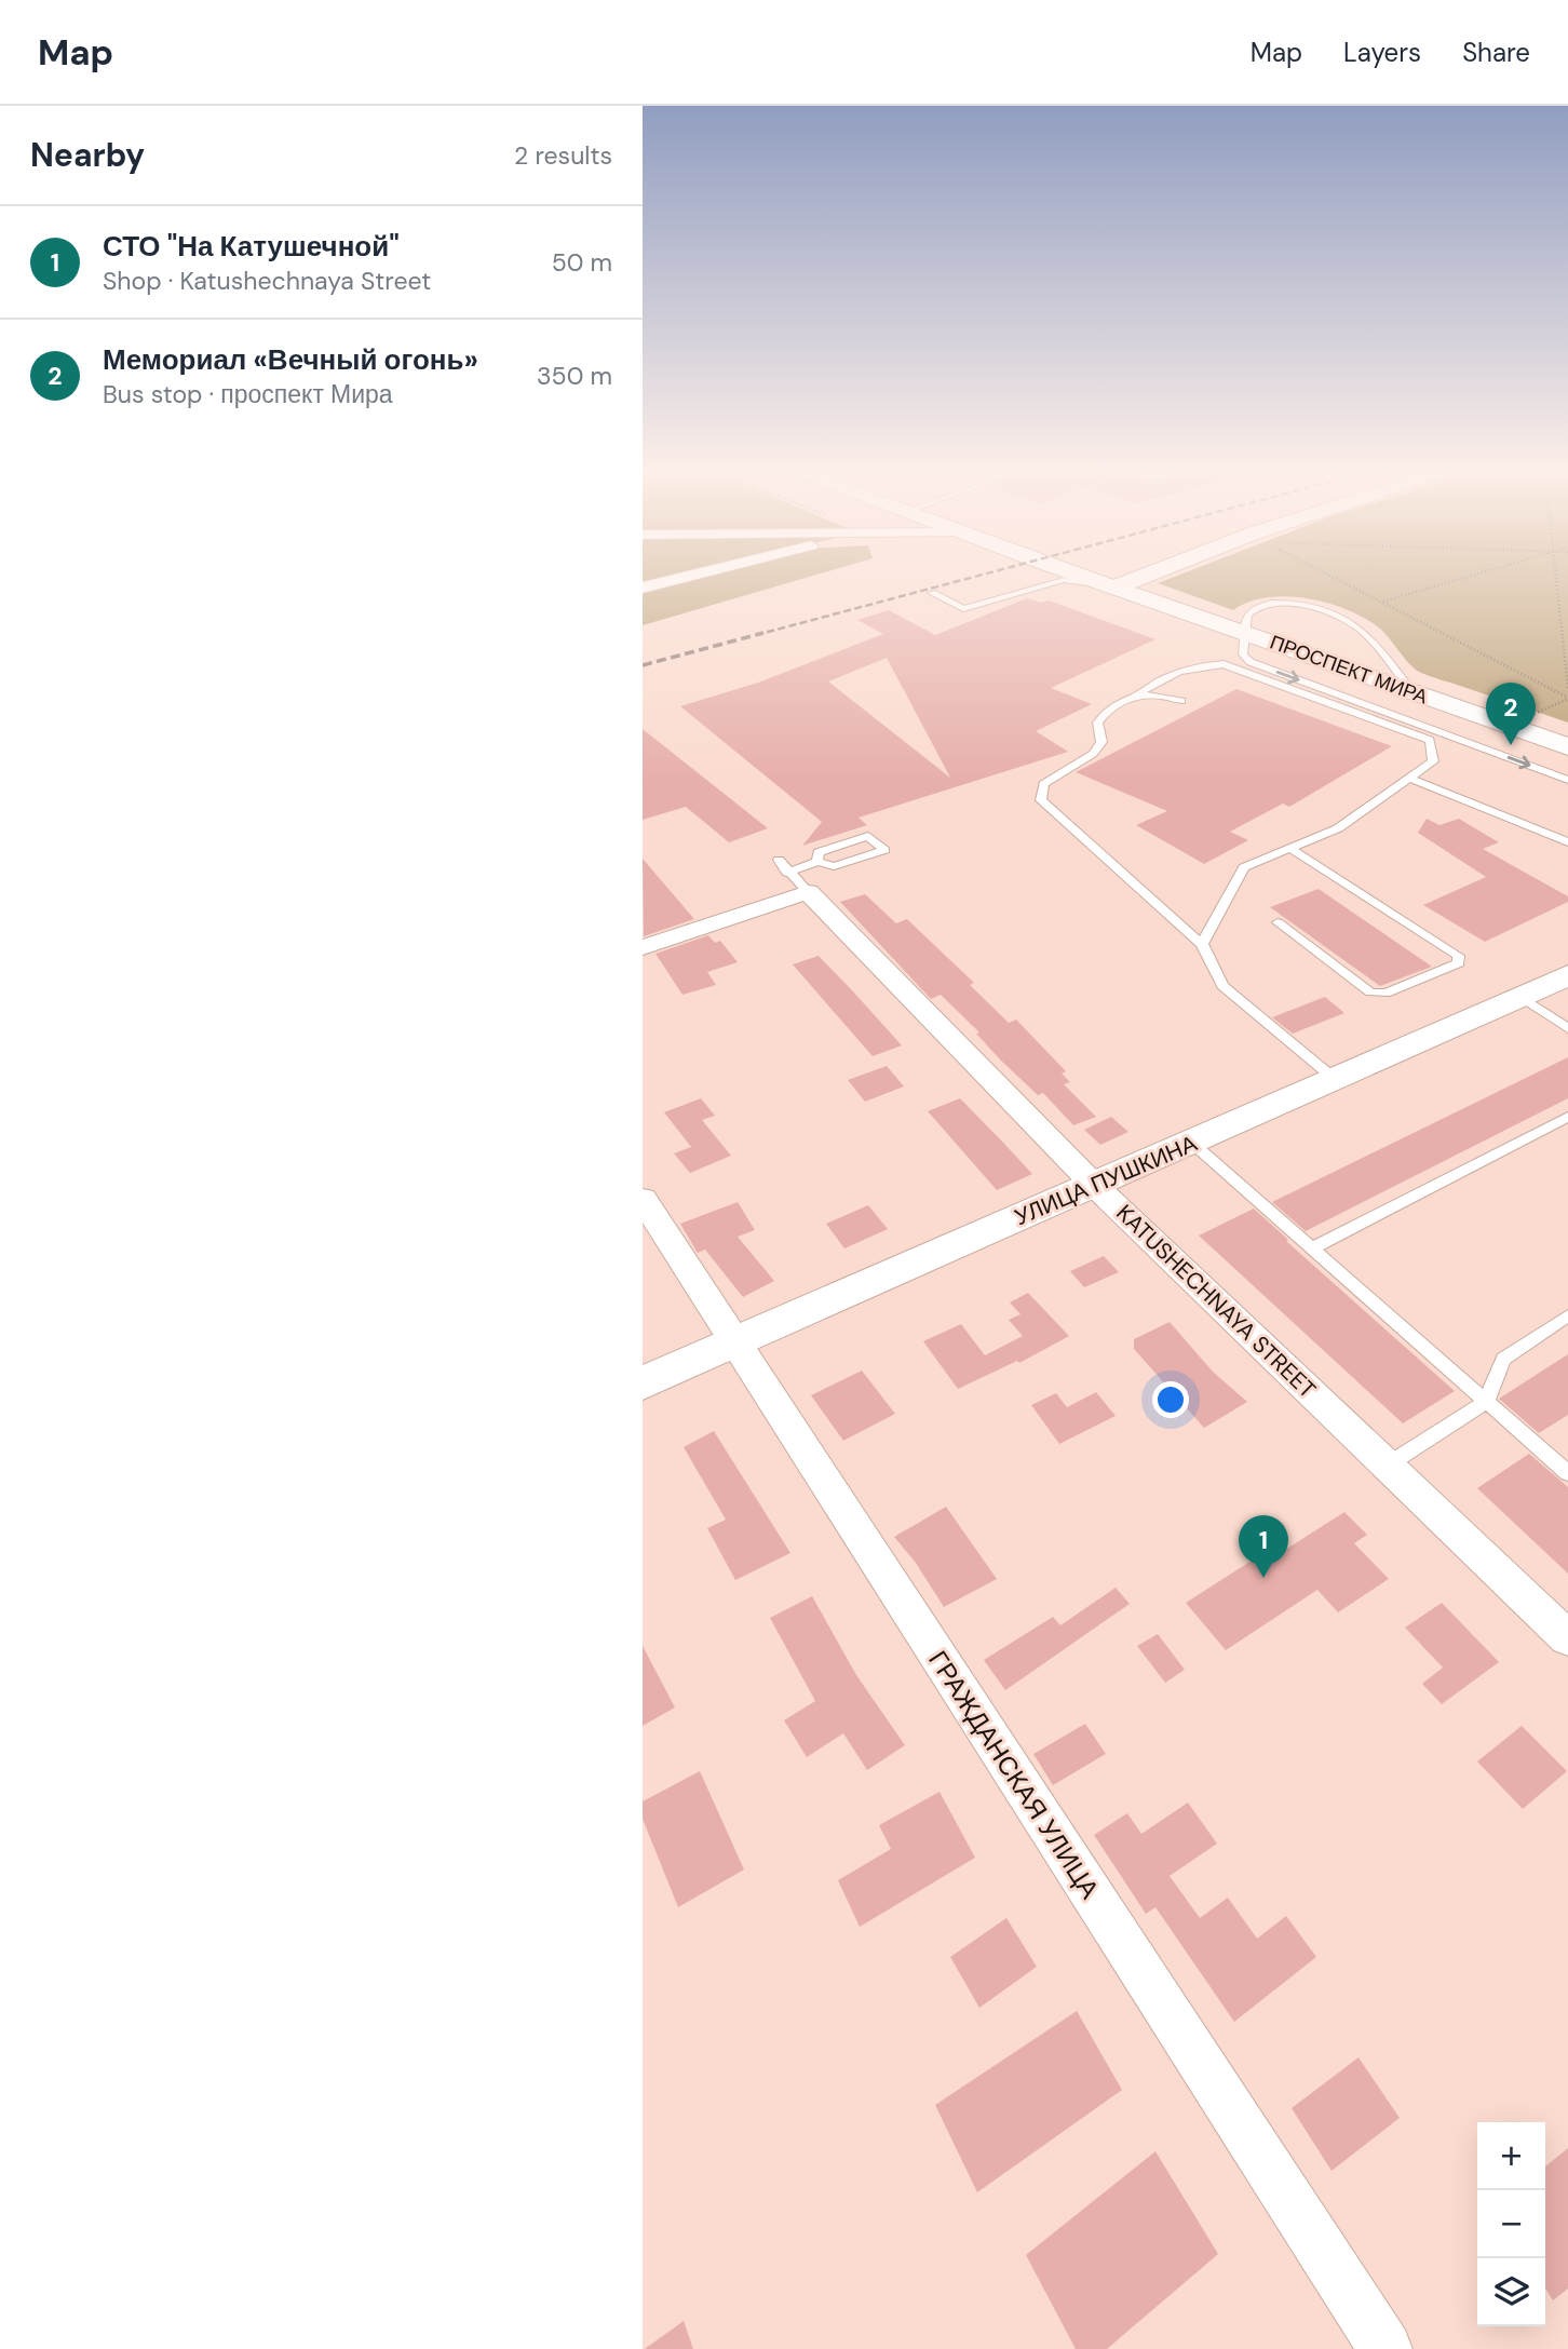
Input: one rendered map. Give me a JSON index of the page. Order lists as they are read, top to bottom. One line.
{"streets":{"main road":["ПРОСПЕКТ МИРА"],"street":["УЛИЦА ПУШКИНА","KATUSHECHNAYA STREET","ГРАЖДАНСКАЯ УЛИЦА"]},"crossings":[["УЛИЦА ПУШКИНА","KATUSHECHNAYA STREET"],["УЛИЦА ПУШКИНА","ГРАЖДАНСКАЯ УЛИЦА"]],"page":{"header":"Map","nav":["Map","Layers","Share"],"heading":["Nearby","2 results"],"list":[{"mark":"1","name":"СТО \"На Катушечной\"","note":"Shop · Katushechnaya Street","value":"50 m"},{"mark":"2","name":"Мемориал «Вечный огонь»","note":"Bus stop · проспект Мира","value":"350 m"}],"pins":["2","1"],"map_buttons":["+","−"]}}
